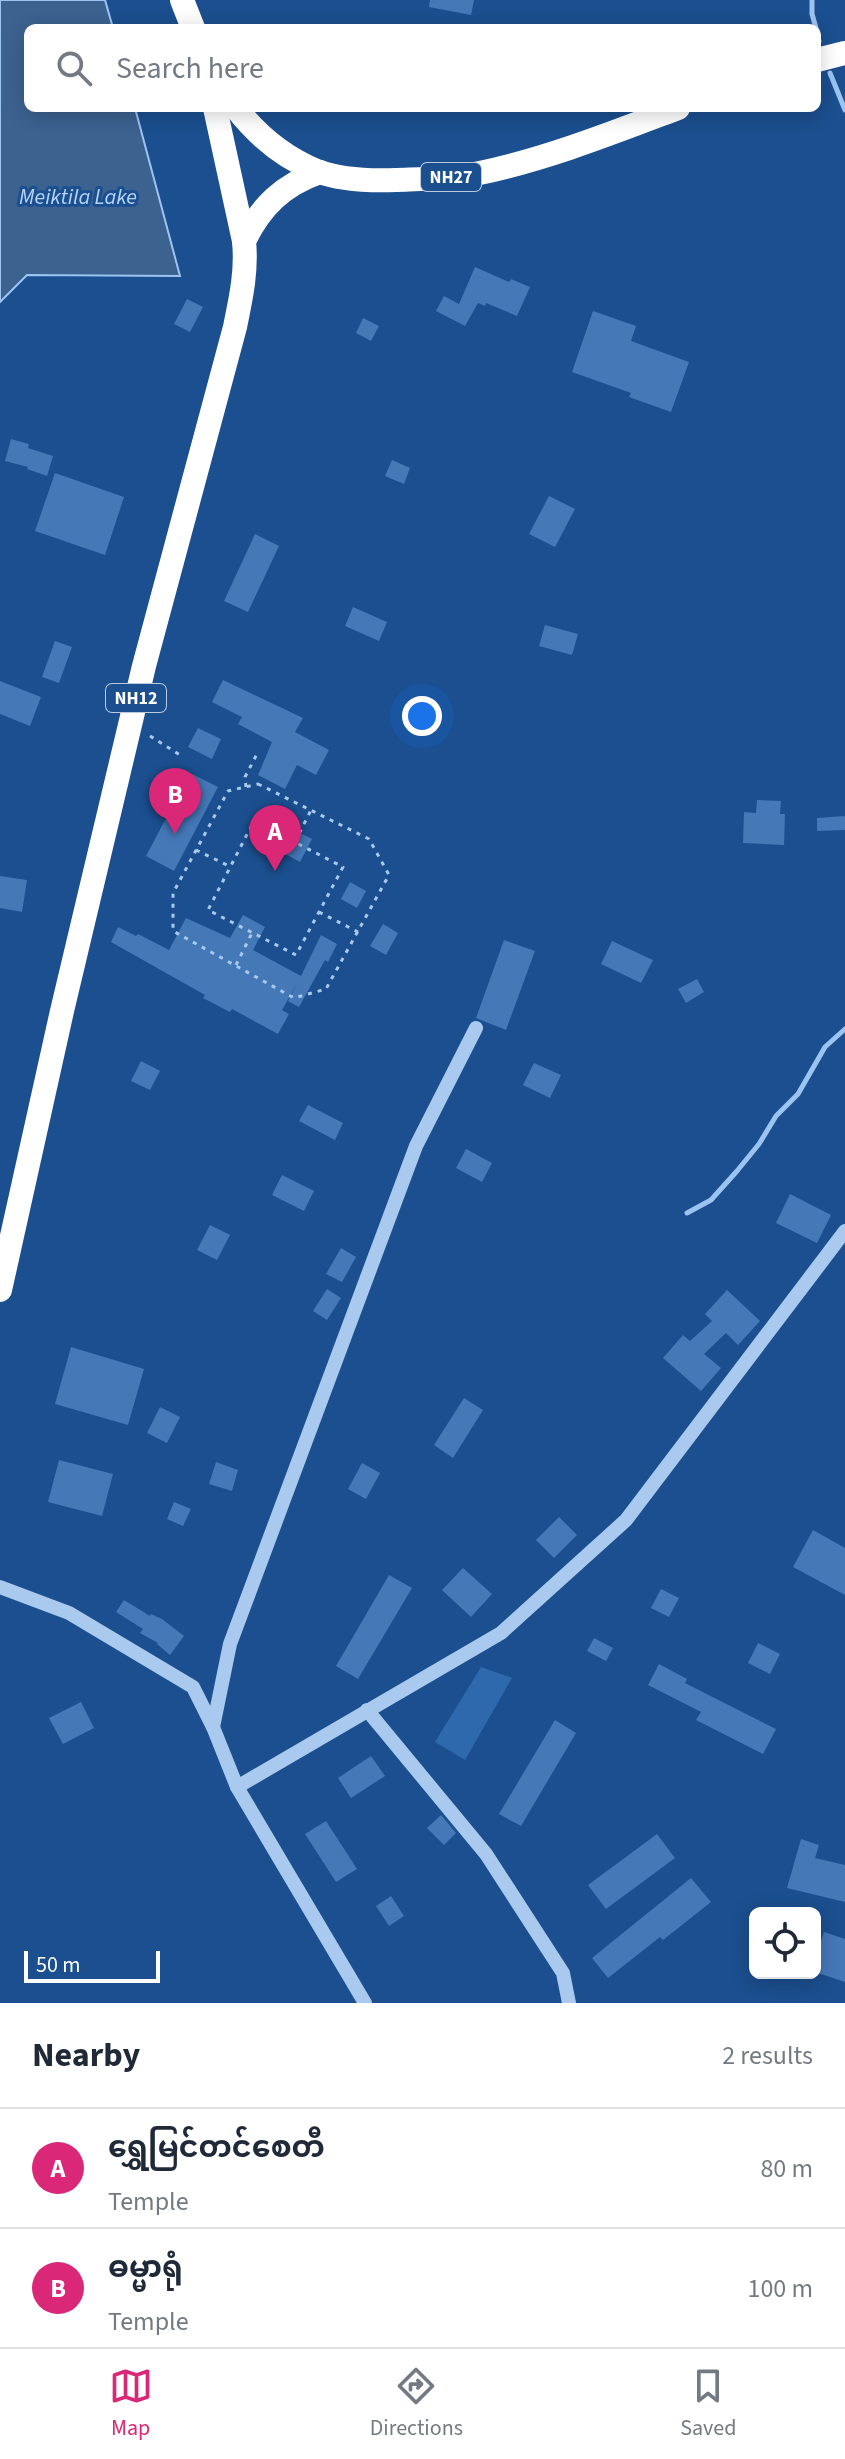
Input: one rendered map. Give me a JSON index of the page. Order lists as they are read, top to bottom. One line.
{"streets":{"highway":["NH27","NH12"]},"water":["Meiktila Lake"],"scale_bar":"50 m","page":{"search":"Search here","pins":["B","A"],"scale":"50 m","heading":["Nearby","2 results"],"list":[{"mark":"A","name":"ရွှေမြင်တင်စေတီ","note":"Temple","value":"80 m"},{"mark":"B","name":"ဓမ္မာရုံ","note":"Temple","value":"100 m"}],"nav":["Map","Directions","Saved"]}}
